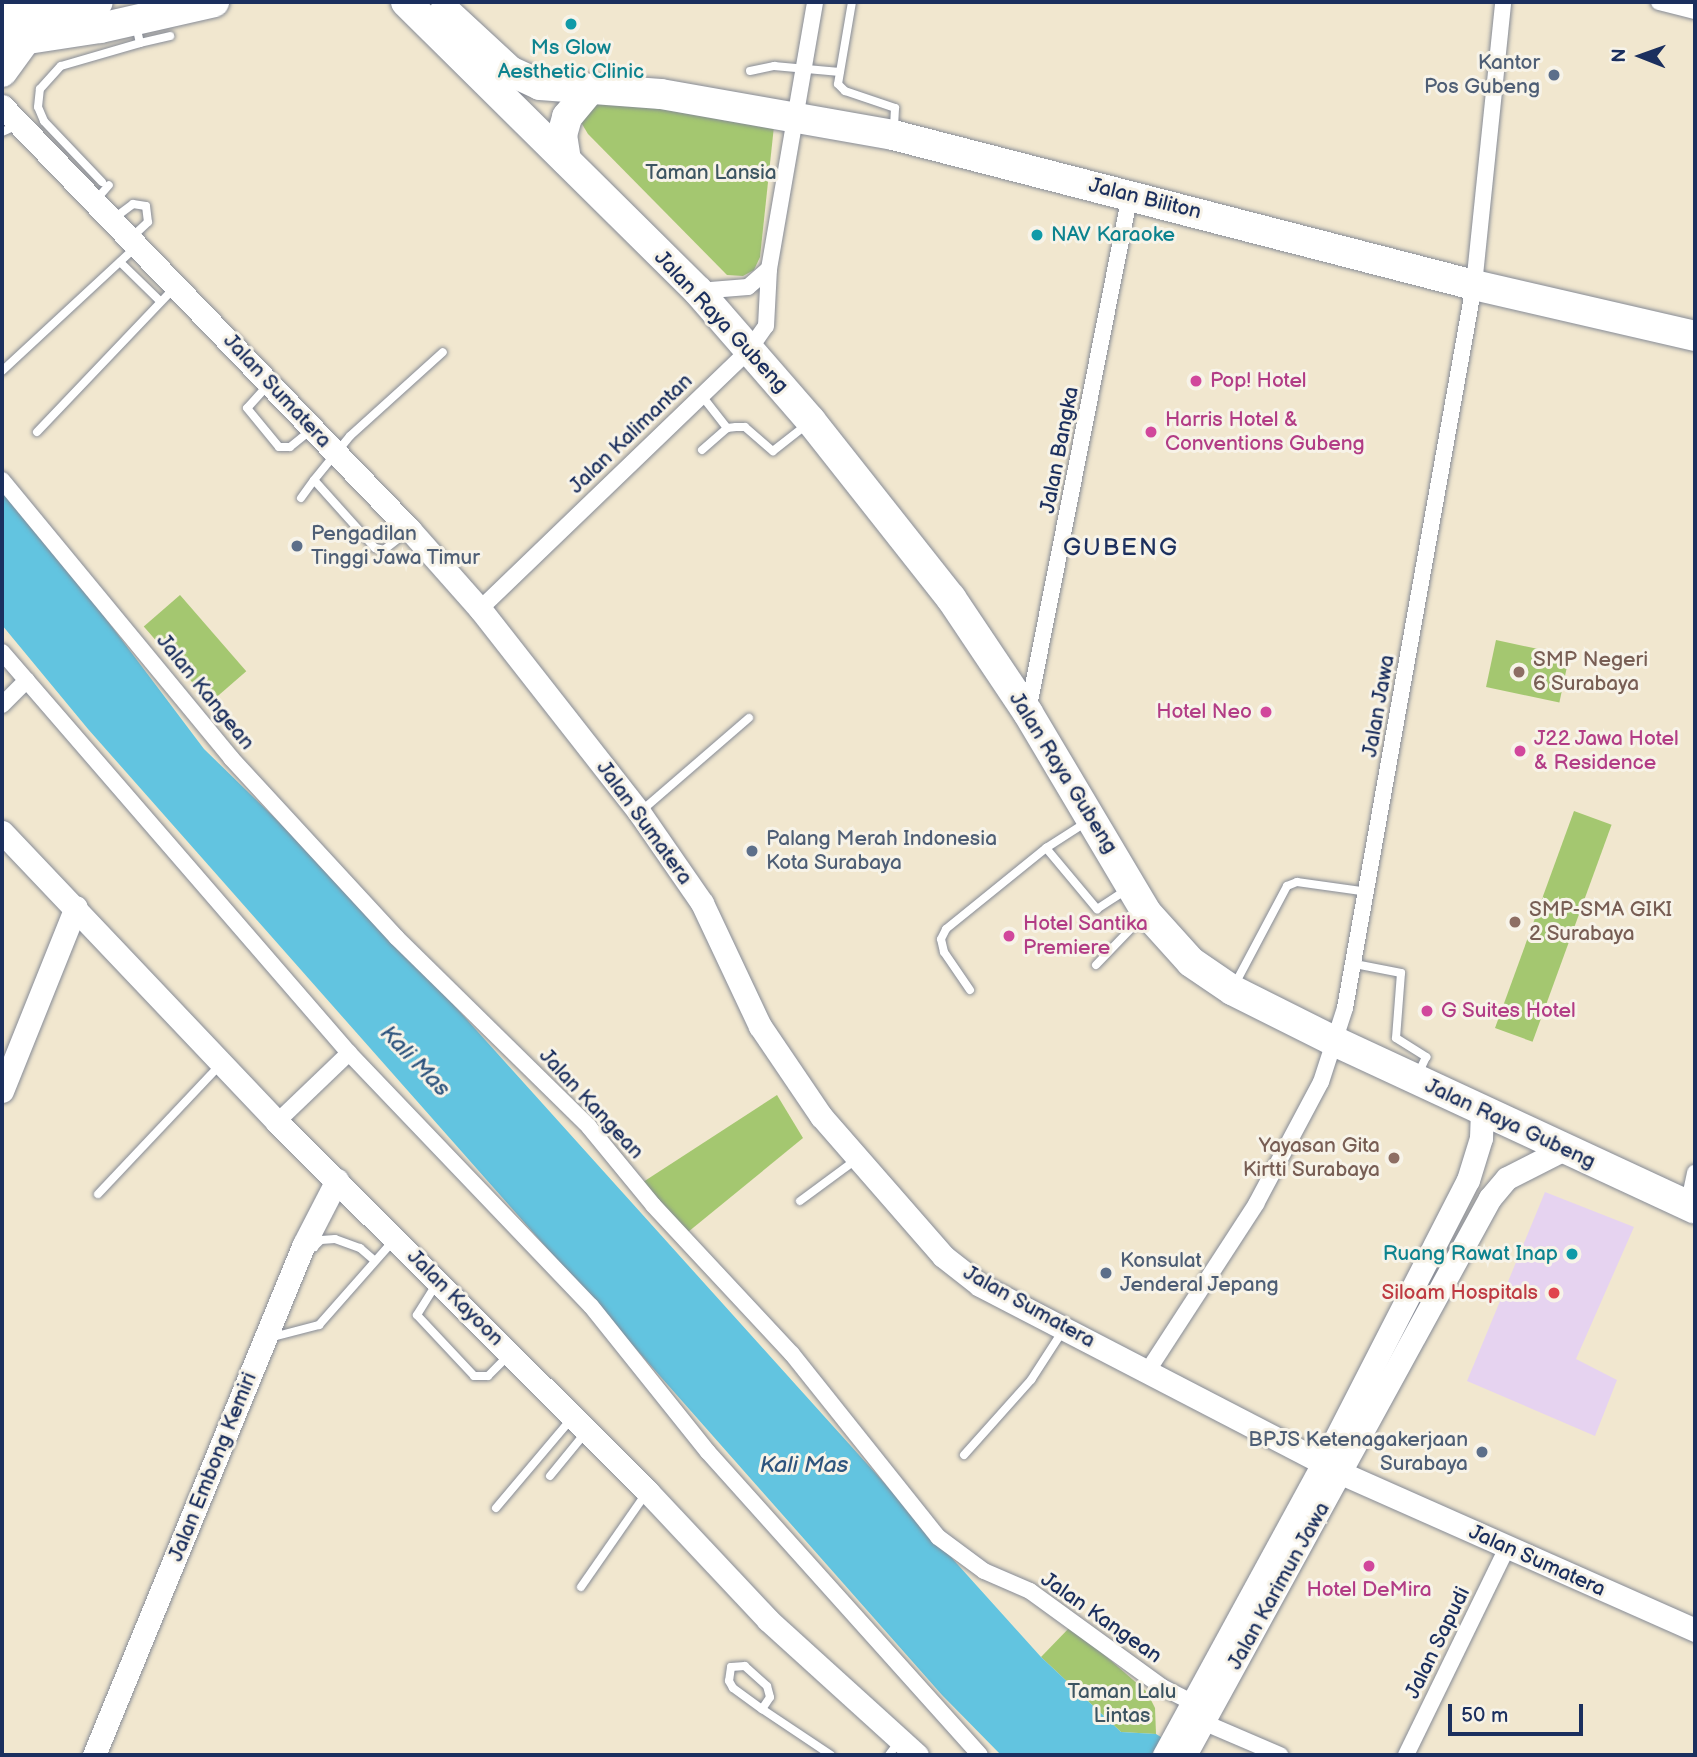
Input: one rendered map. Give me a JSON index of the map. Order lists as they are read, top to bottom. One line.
{"streets":{"highway":["Jalan Biliton","Jalan Raya Gubeng"],"street":["Jalan Sumatera","Jalan Kalimantan","Jalan Bangka","Jalan Kangean","Jalan Jawa","Jalan Kayoon","Jalan Embong Kemiri","Jalan Karimun Jawa","Jalan Sapudi"]},"crossings":[["Jalan Biliton","Jalan Kalimantan"],["Jalan Biliton","Jalan Bangka"],["Jalan Biliton","Jalan Jawa"],["Jalan Raya Gubeng","Jalan Kalimantan"],["Jalan Raya Gubeng","Jalan Bangka"],["Jalan Raya Gubeng","Jalan Jawa"],["Jalan Raya Gubeng","Jalan Karimun Jawa"],["Jalan Sumatera","Jalan Kalimantan"],["Jalan Sumatera","Jalan Jawa"],["Jalan Sumatera","Jalan Karimun Jawa"],["Jalan Sumatera","Jalan Sapudi"],["Jalan Kangean","Jalan Karimun Jawa"],["Jalan Kayoon","Jalan Embong Kemiri"]],"districts":["GUBENG"],"water":["Kali Mas"],"parks":["Taman Lansia","Taman Lalu Lintas"],"places":["Ms Glow Aesthetic Clinic","Kantor Pos Gubeng","NAV Karaoke","Pop! Hotel","Harris Hotel & Conventions Gubeng","Pengadilan Tinggi Jawa Timur","SMP Negeri 6 Surabaya","Hotel Neo","J22 Jawa Hotel & Residence","Palang Merah Indonesia Kota Surabaya","SMP-SMA GIKI 2 Surabaya","Hotel Santika Premiere","G Suites Hotel","Yayasan Gita Kirtti Surabaya","Ruang Rawat Inap","Konsulat Jenderal Jepang","Siloam Hospitals","BPJS Ketenagakerjaan Surabaya","Hotel DeMira"],"scale_bar":"50 m","north":"left"}
